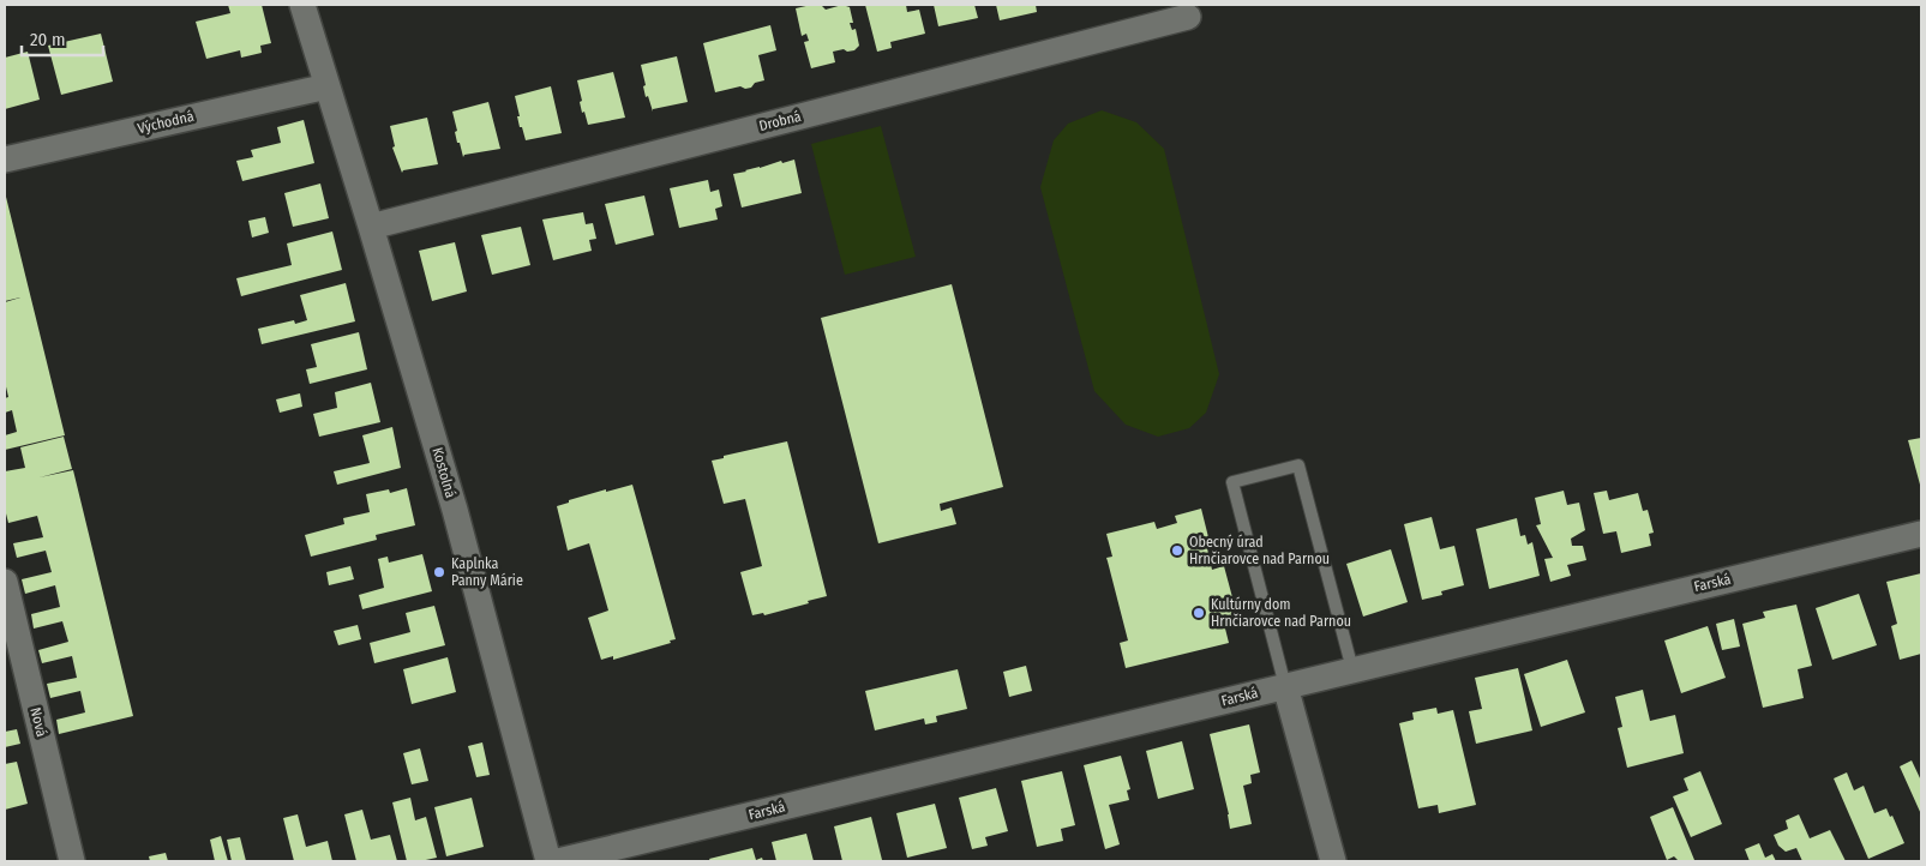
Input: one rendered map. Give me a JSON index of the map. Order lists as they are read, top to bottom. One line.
{"streets":{"street":["Drobná","Východná","Kostolná","Farská","Nová"]},"crossings":[["Drobná","Kostolná"],["Východná","Kostolná"]],"places":["Obecný úrad Hrnčiarovce nad Parnou","Kaplnka Panny Márie","Kultúrny dom Hrnčiarovce nad Parnou"],"scale_bar":"20 m"}
